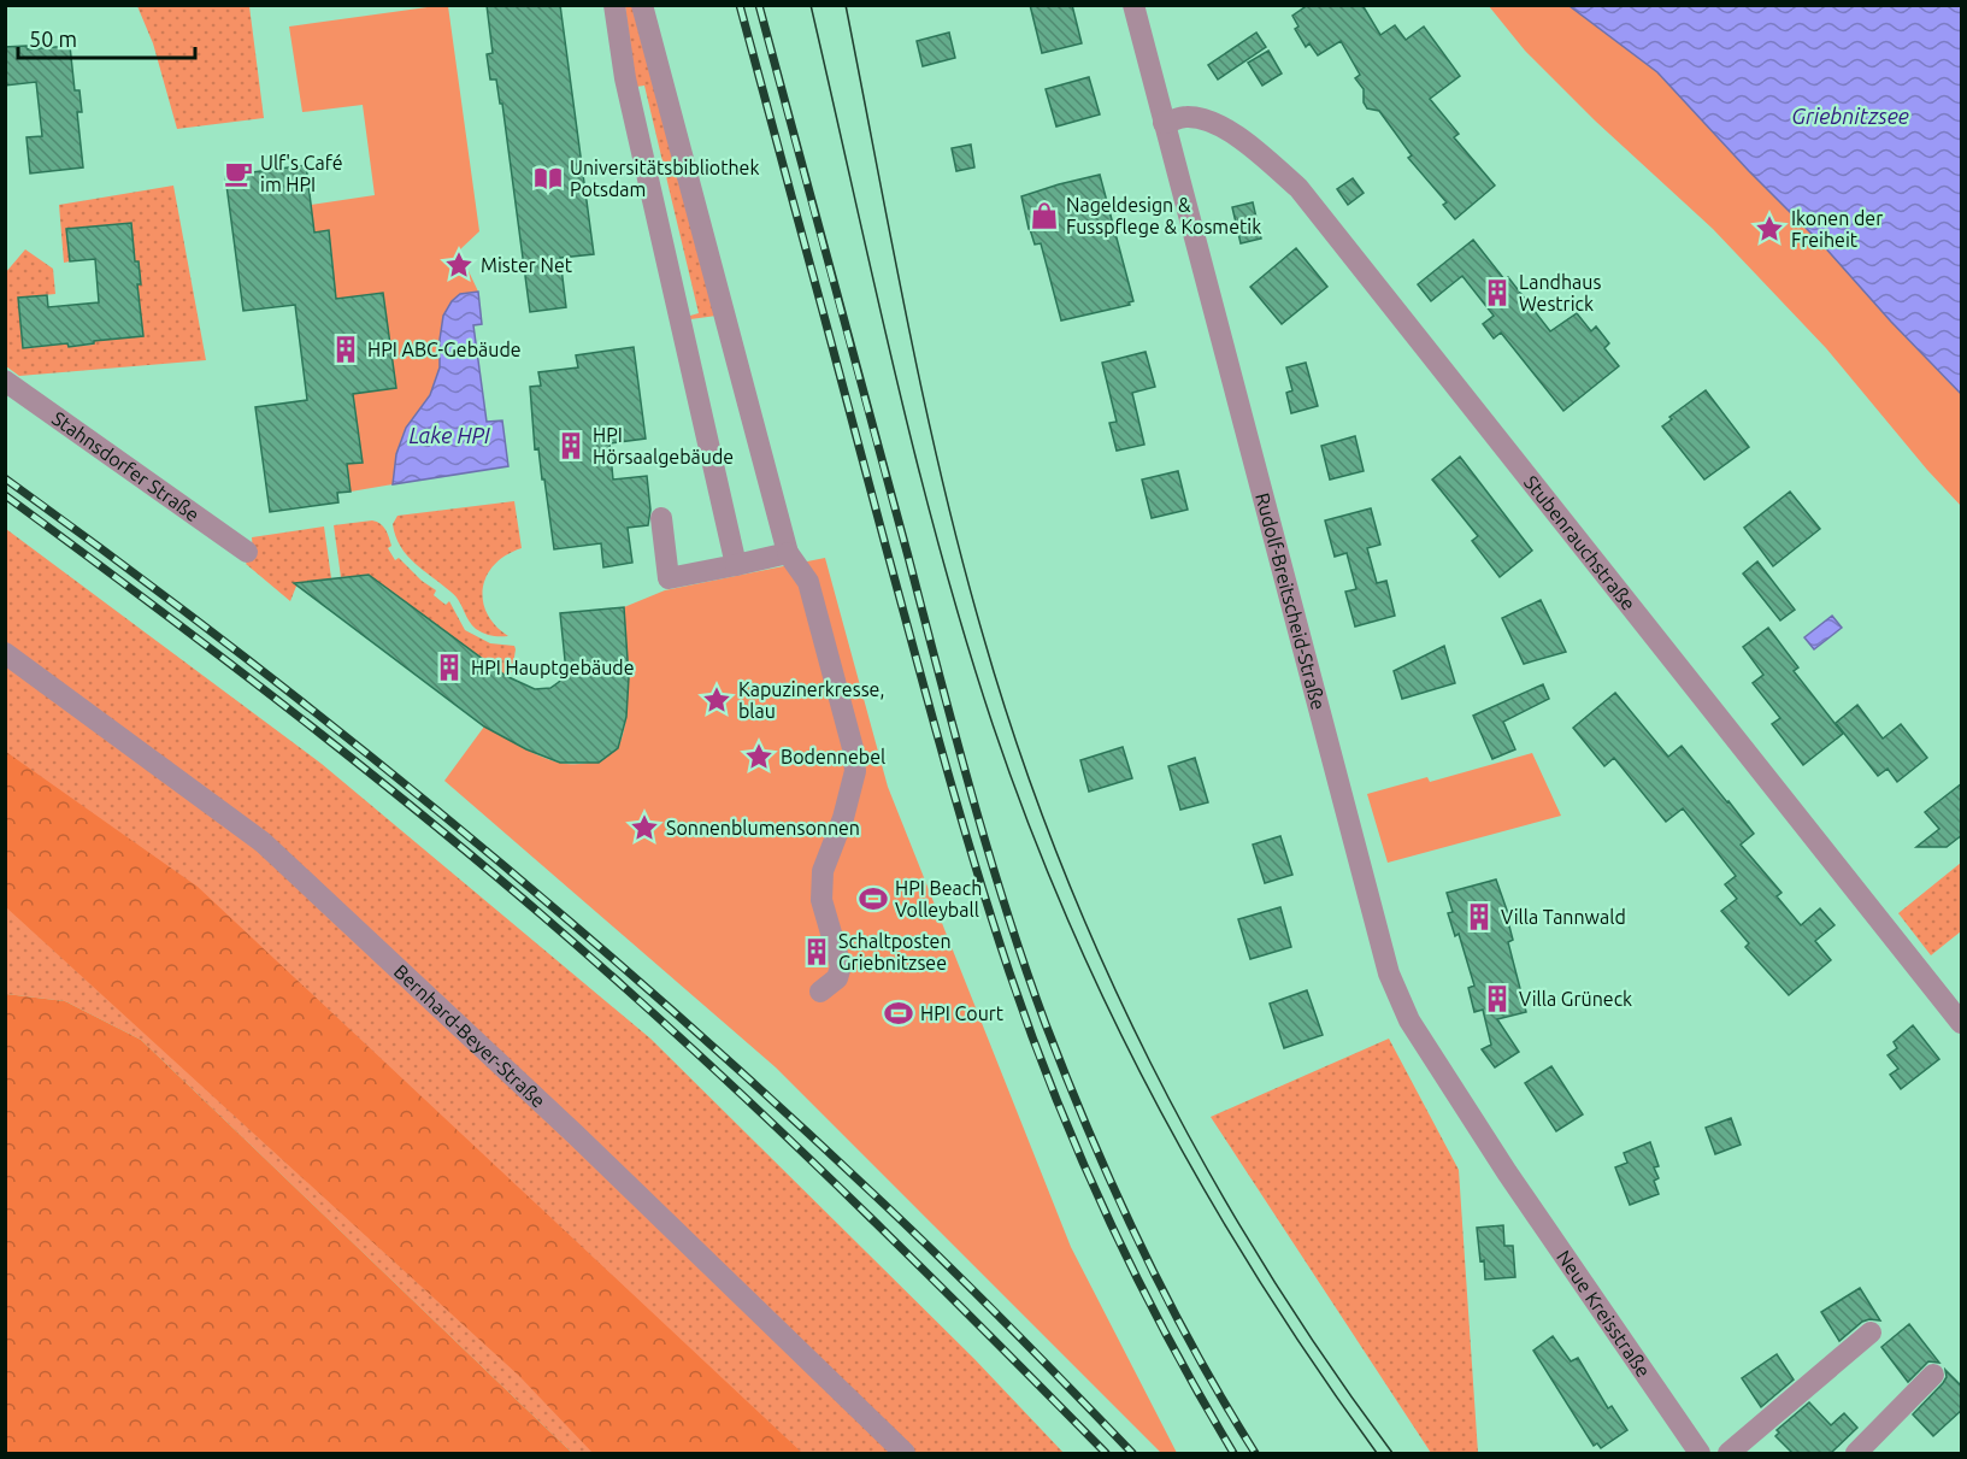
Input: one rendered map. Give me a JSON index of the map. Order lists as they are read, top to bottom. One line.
{"streets":{"street":["Stahnsdorfer Straße","Stubenrauchstraße","Rudolf-Breitscheid-Straße","Bernhard-Beyer-Straße","Neue Kreisstraße"]},"crossings":[["Stubenrauchstraße","Rudolf-Breitscheid-Straße"],["Rudolf-Breitscheid-Straße","Neue Kreisstraße"]],"water":["Griebnitzsee","Lake HPI"],"places":{"cafe":["Ulf's Café im HPI"],"library":["Universitätsbibliothek Potsdam"],"shop":["Nageldesign & Fusspflege & Kosmetik"],"place":["Ikonen der Freiheit","Mister Net","Kapuzinerkresse, blau","Bodennebel","Sonnenblumensonnen"],"building":["Landhaus Westrick","HPI ABC-Gebäude","HPI Hörsaalgebäude","HPI Hauptgebäude","Villa Tannwald","Schaltposten Griebnitzsee","Villa Grüneck"],"sports":["HPI Beach Volleyball","HPI Court"]},"scale_bar":"50 m"}
